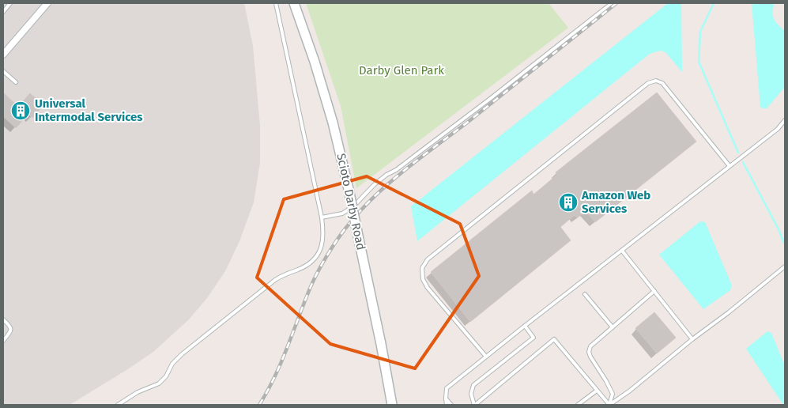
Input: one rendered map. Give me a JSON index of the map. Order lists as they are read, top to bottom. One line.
{"streets":{"main road":["Scioto Darby Road"]},"parks":["Darby Glen Park"],"places":{"building":["Universal Intermodal Services","Amazon Web Services"]}}
